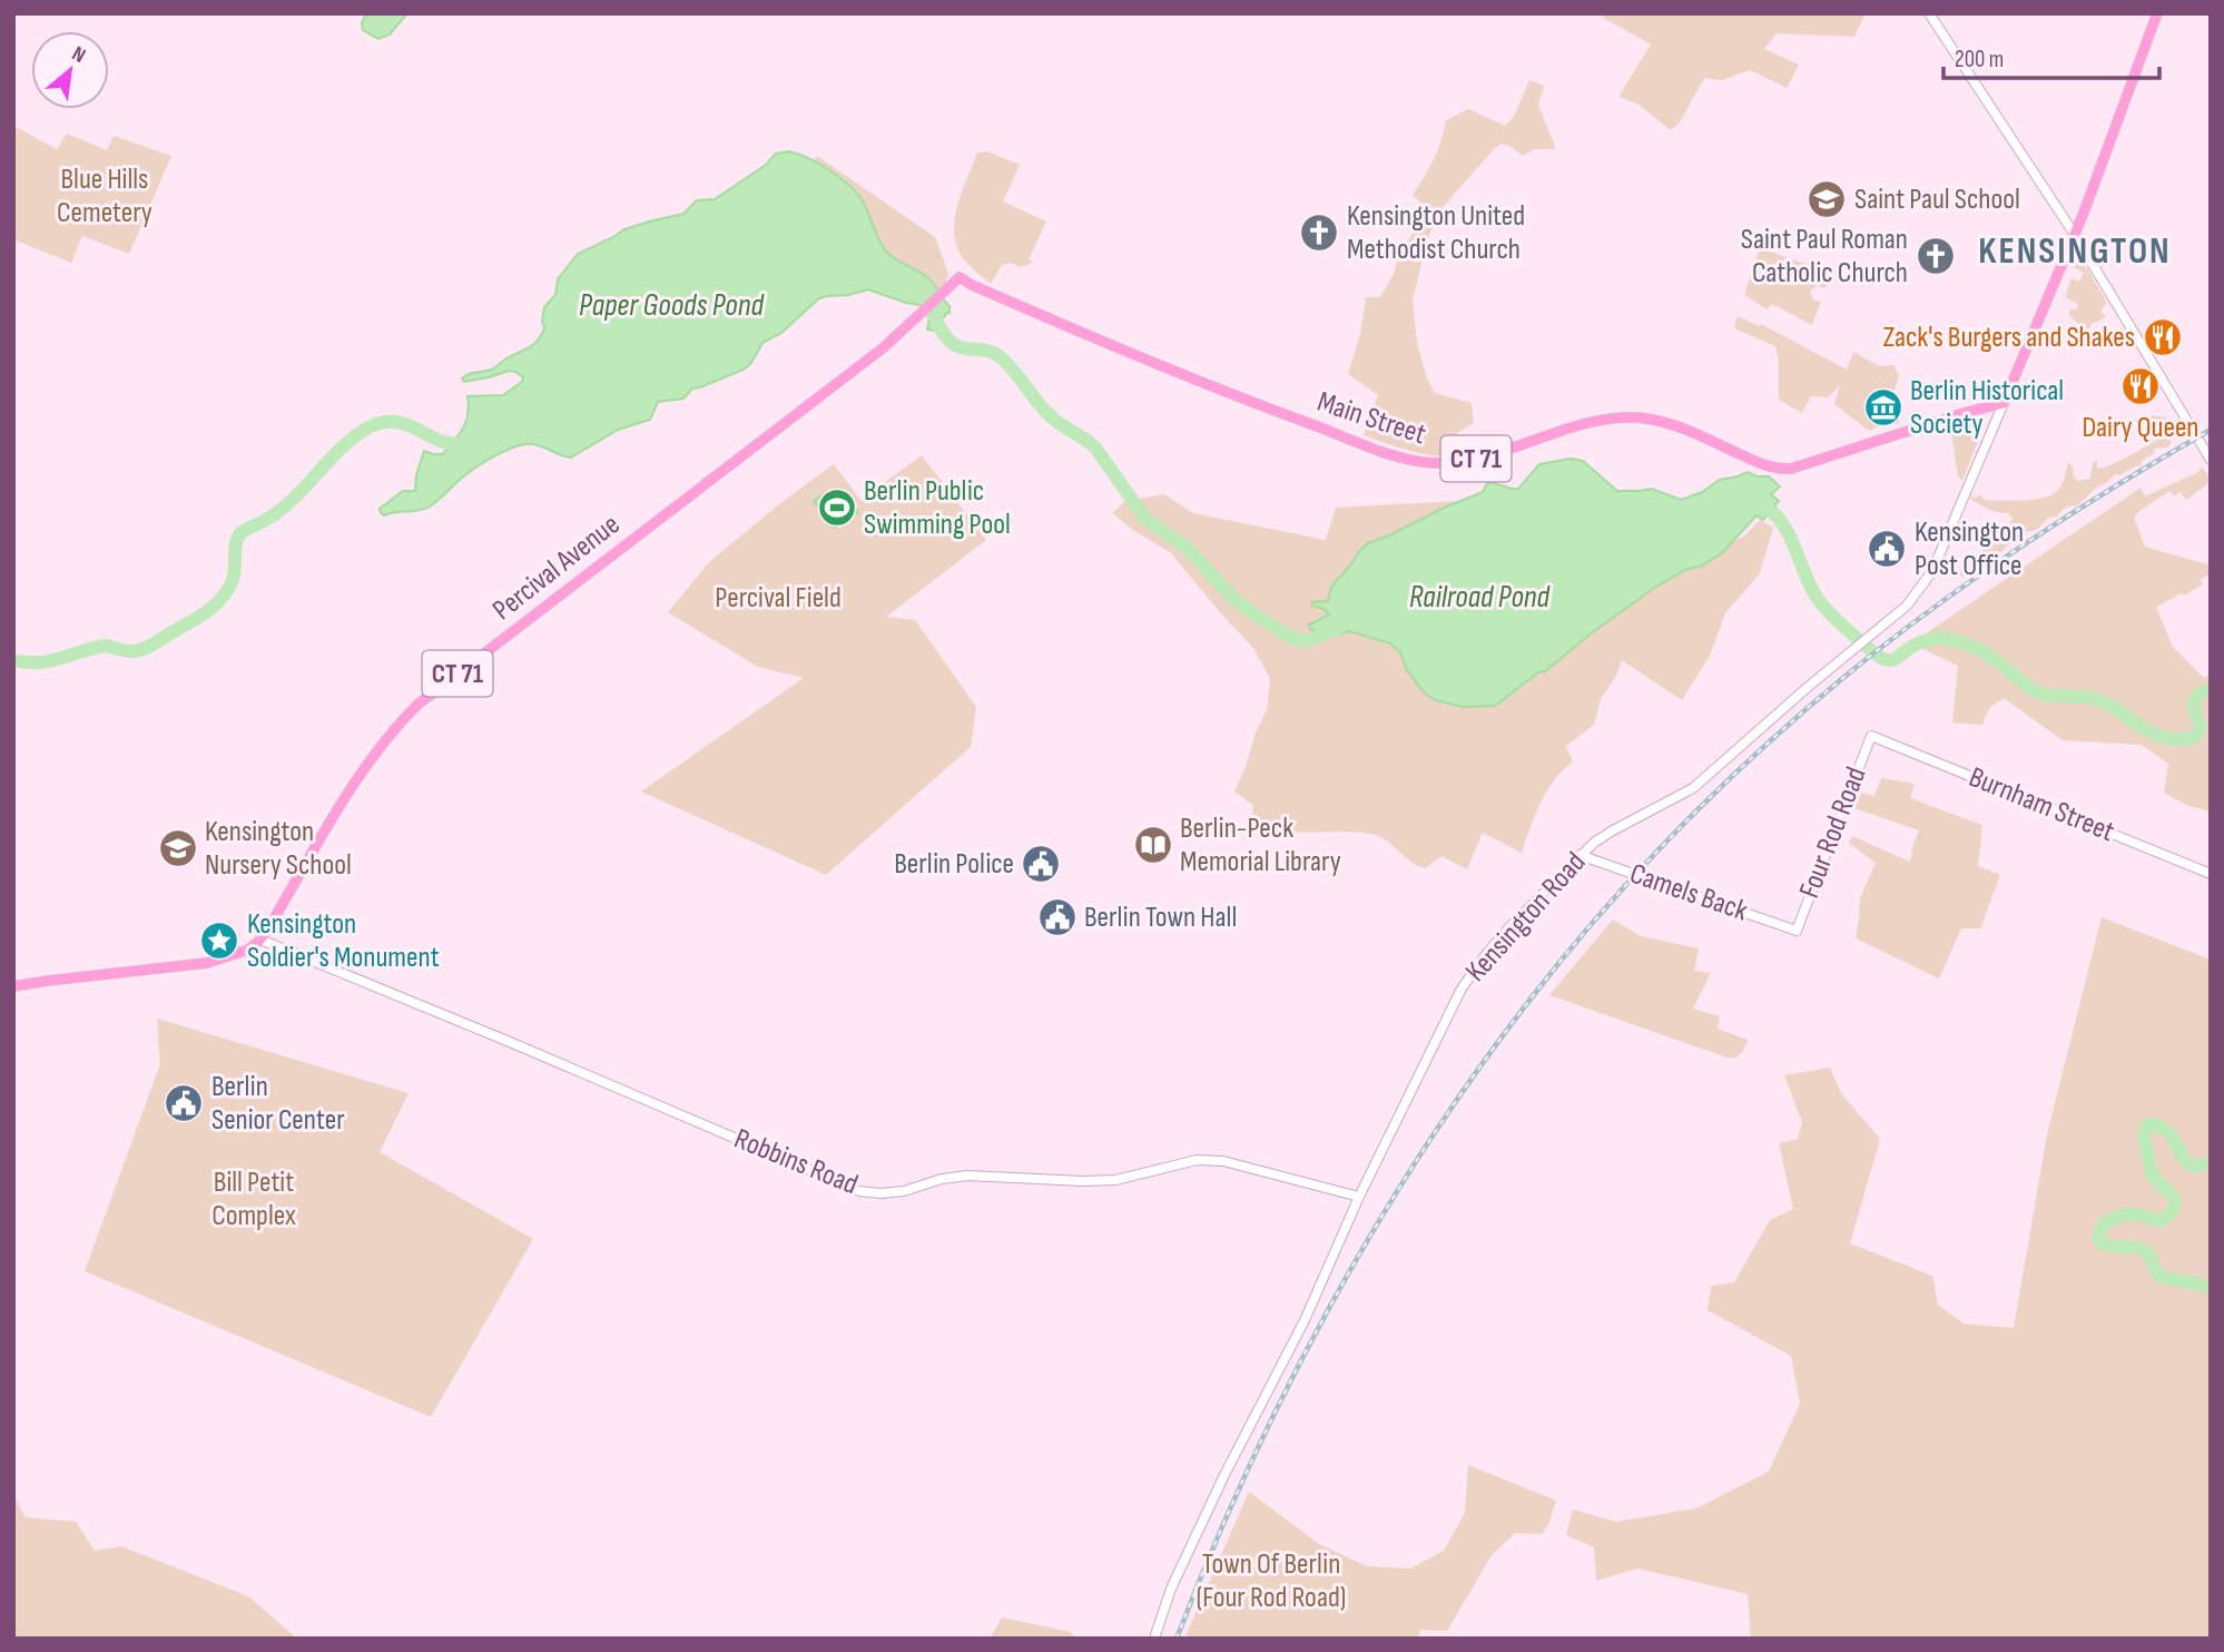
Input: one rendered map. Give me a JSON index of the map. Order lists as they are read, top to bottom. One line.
{"streets":{"main road":["Main Street","CT 71","Percival Avenue"],"street":["Burnham Street","Four Rod Road","Camels Back","Kensington Road","Robbins Road"]},"crossings":[["Main Street","Percival Avenue"],["Main Street","Kensington Road"],["Percival Avenue","Robbins Road"],["Burnham Street","Four Rod Road"],["Four Rod Road","Camels Back"],["Camels Back","Kensington Road"],["Kensington Road","Robbins Road"]],"districts":["KENSINGTON"],"water":["Paper Goods Pond","Railroad Pond"],"parks":["Blue Hills Cemetery","Percival Field","Bill Petit Complex","Town Of Berlin (Four Rod Road)"],"places":{"school or university":["Saint Paul School","Kensington Nursery School"],"church":["Kensington United Methodist Church","Saint Paul Roman Catholic Church"],"restaurant":["Zack's Burgers and Shakes","Dairy Queen"],"museum":["Berlin Historical Society"],"sports":["Berlin Public Swimming Pool"],"public building":["Kensington Post Office","Berlin Police","Berlin Town Hall","Berlin Senior Center"],"library":["Berlin-Peck Memorial Library"],"place":["Kensington Soldier's Monument"]},"scale_bar":"200 m","north":"top right"}
